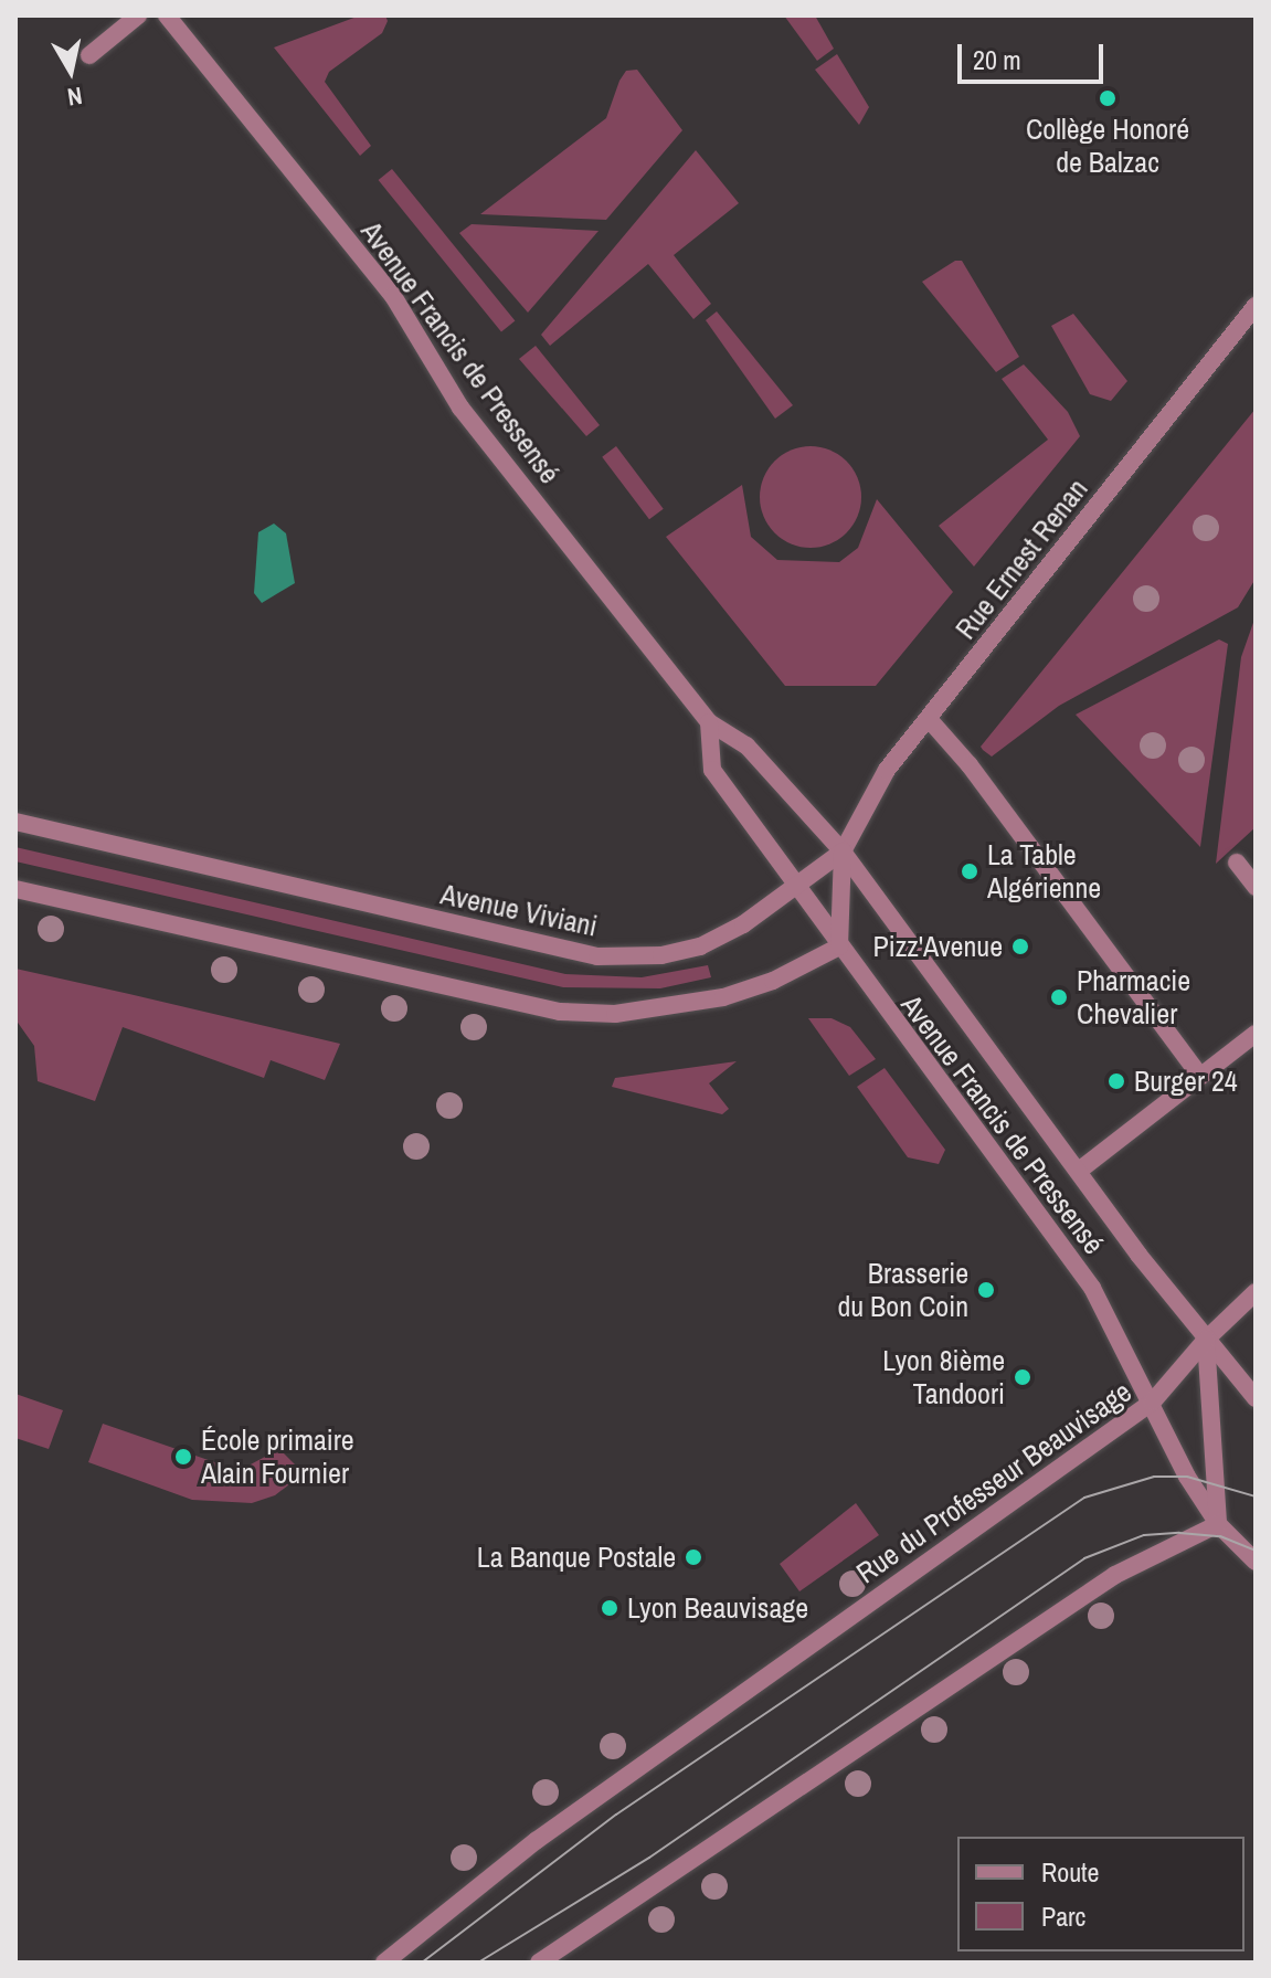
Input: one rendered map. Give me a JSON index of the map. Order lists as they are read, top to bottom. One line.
{"streets":{"street":["Avenue Francis de Pressensé","Rue Ernest Renan","Avenue Viviani","Rue du Professeur Beauvisage"]},"crossings":[["Avenue Francis de Pressensé","Rue Ernest Renan"],["Avenue Francis de Pressensé","Avenue Viviani"],["Avenue Francis de Pressensé","Rue du Professeur Beauvisage"],["Rue Ernest Renan","Avenue Viviani"]],"places":["Collège Honoré de Balzac","La Table Algérienne","Pizz'Avenue","Pharmacie Chevalier","Burger 24","Brasserie du Bon Coin","Lyon 8ième Tandoori","École primaire Alain Fournier","La Banque Postale","Lyon Beauvisage"],"legend":["Route","Parc"],"scale_bar":"20 m","north":"bottom"}
